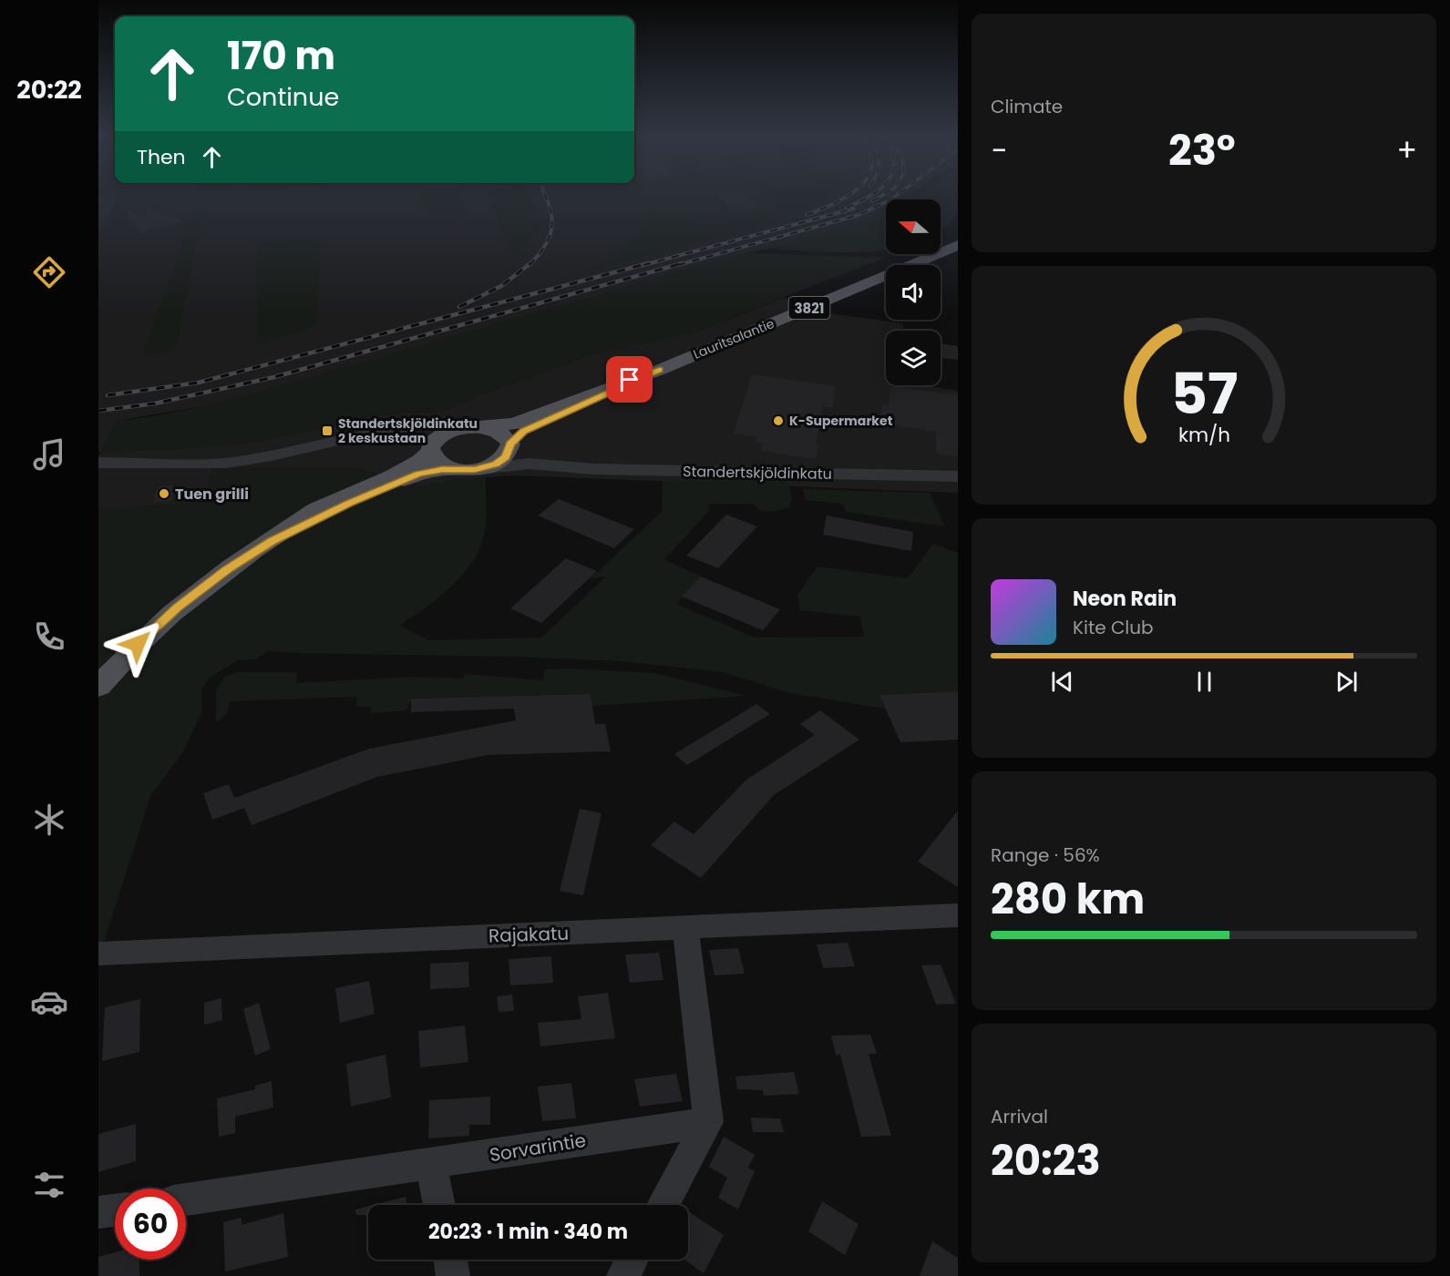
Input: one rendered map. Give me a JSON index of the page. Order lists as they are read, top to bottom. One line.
{"streets":{"main road":["3821","Lauritsalantie"],"street":["Standertskjöldinkatu","Rajakatu","Sorvarintie"]},"crossings":[["Lauritsalantie","Standertskjöldinkatu"]],"places":{"other":["K-Supermarket","Tuen grilli"],"transit":["Standertskjöldinkatu 2 keskustaan"]},"north":"left","page":{"tabs":"20:22","tile":["Climate",["Range · 56%","280 km"],["Arrival","20:23"]],"turn":["170 m","Continue"],"heat":["−","23°","+"],"then":"Then","song":["Neon Rain","Kite Club"],"limit":"60","trip":"20:23 · 1 min · 340 m","gauge":["57","km/h"]}}
